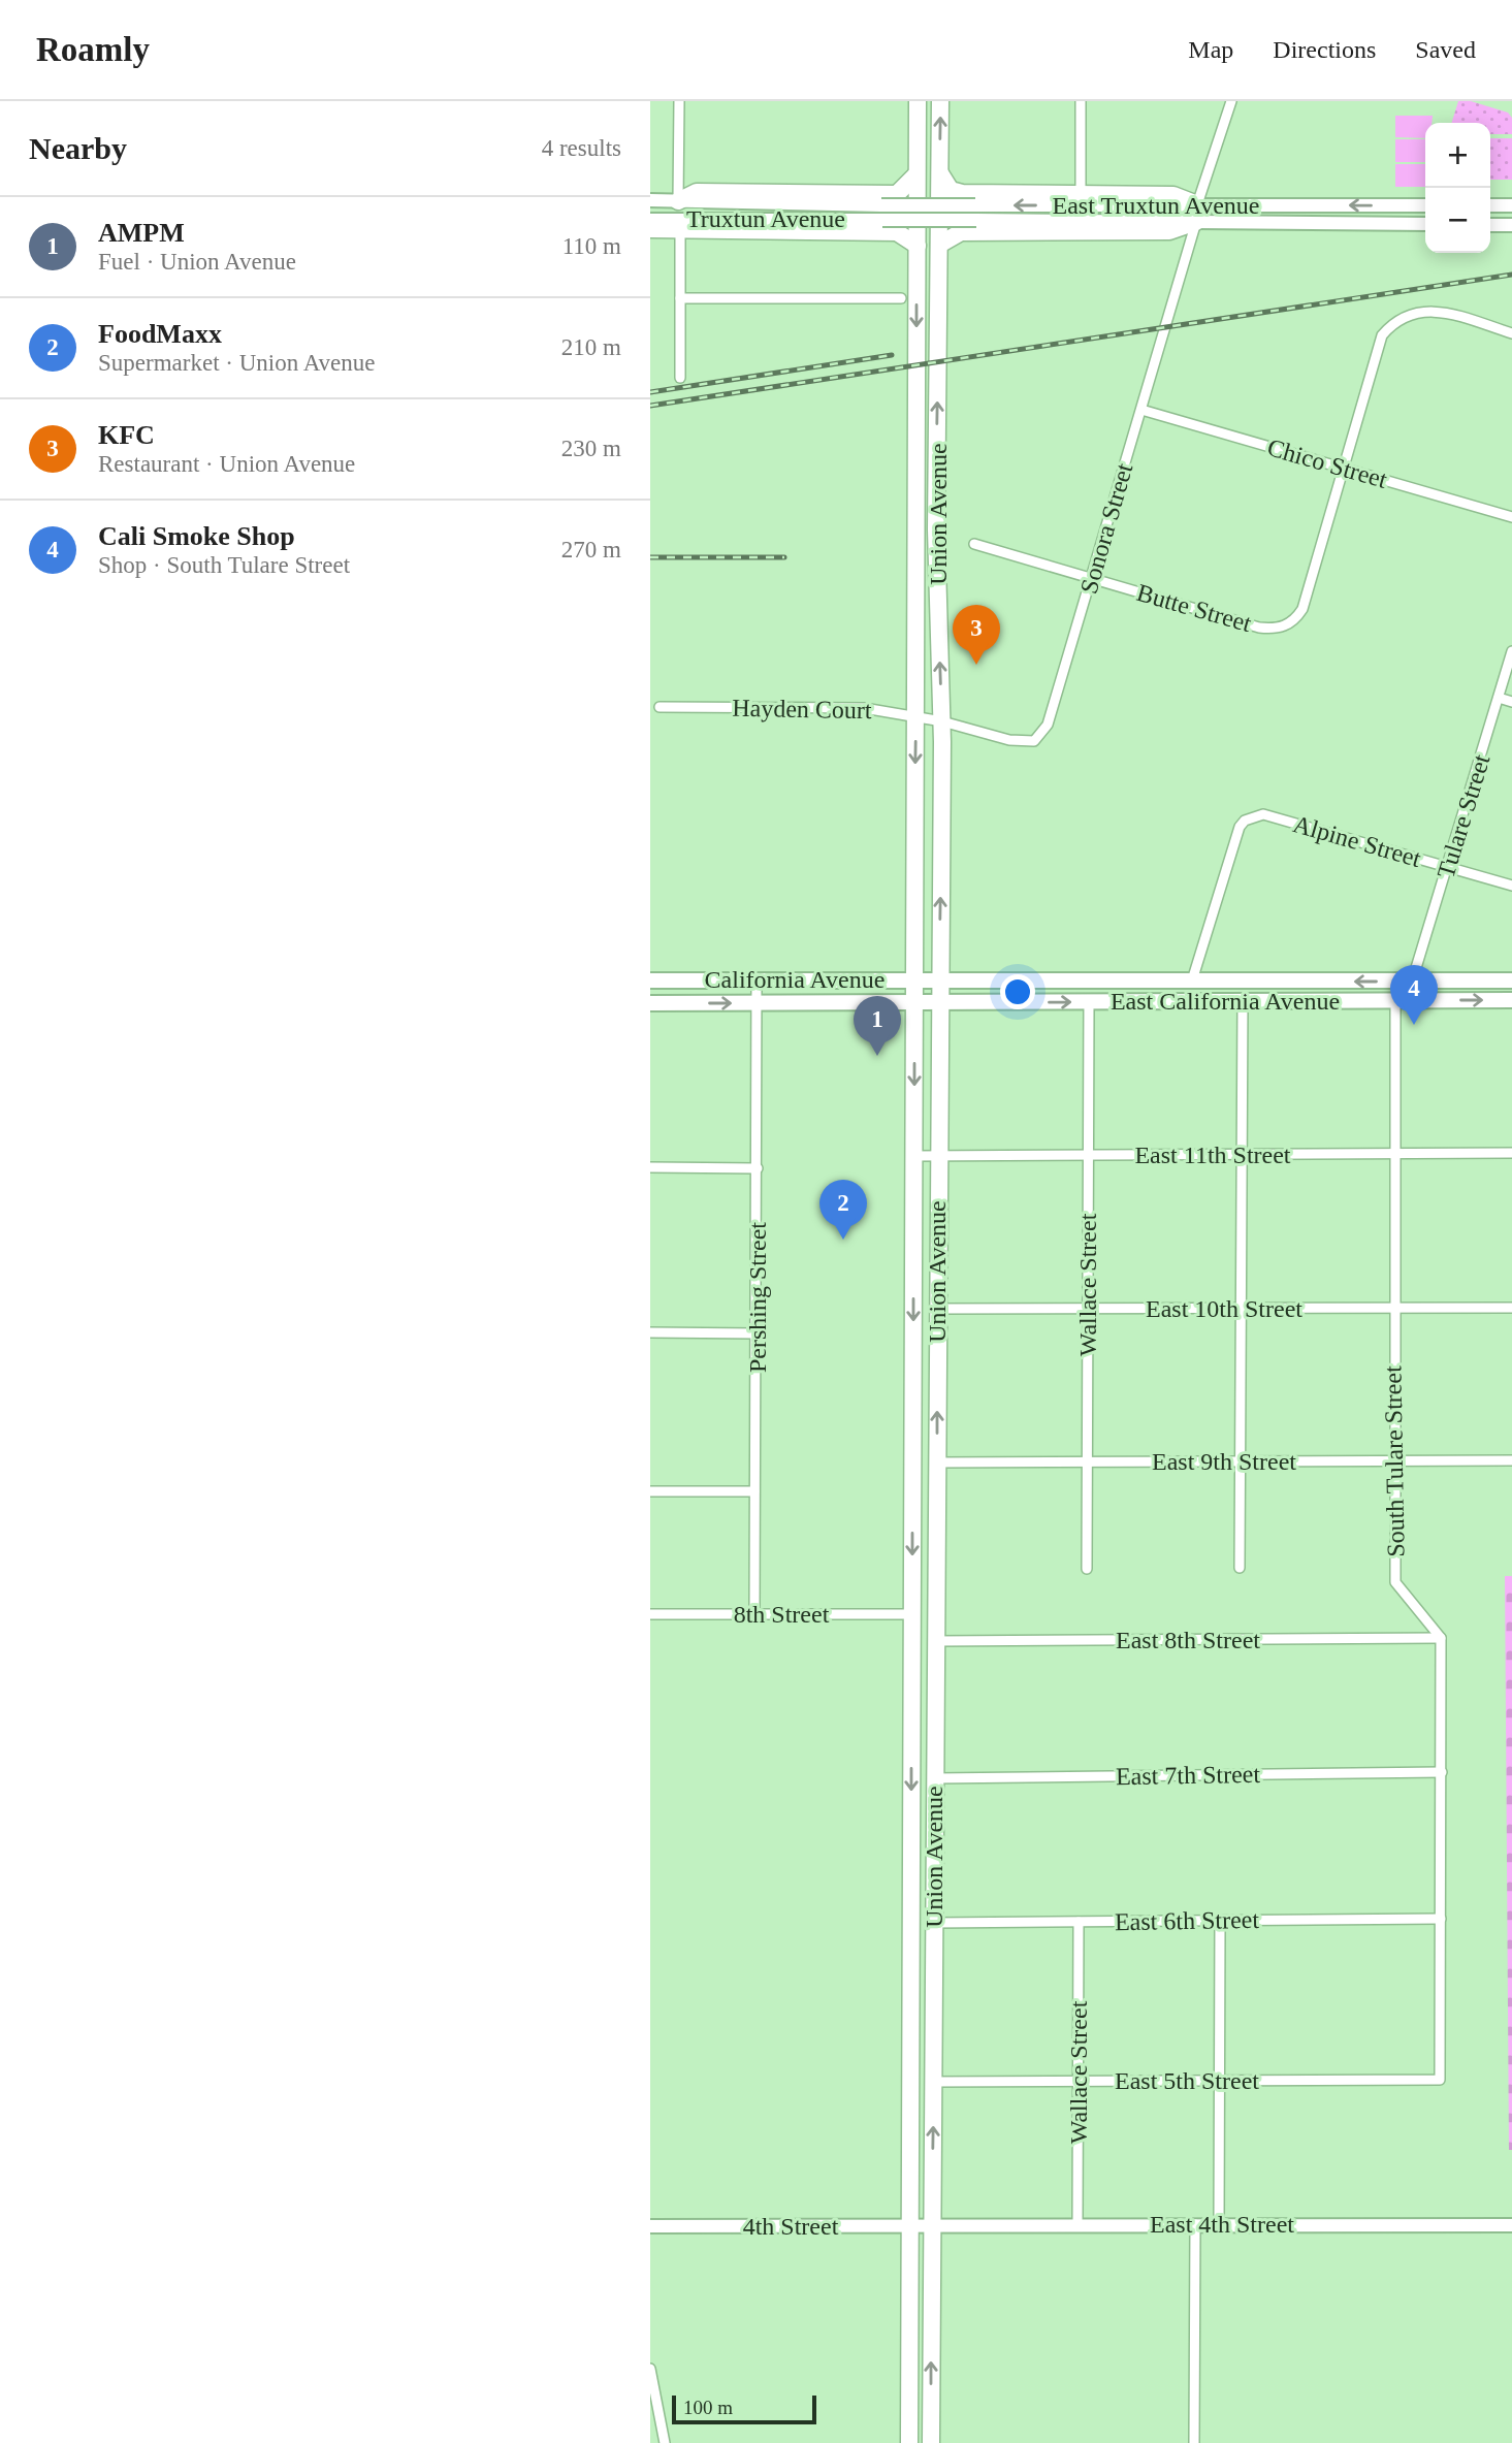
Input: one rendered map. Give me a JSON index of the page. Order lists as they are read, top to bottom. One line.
{"streets":{"highway":["Union Avenue"],"main road":["East Truxtun Avenue","Truxtun Avenue","California Avenue","East California Avenue","East 4th Street","4th Street"],"street":["Chico Street","Sonora Street","Butte Street","Hayden Court","Tulare Street","Alpine Street","East 11th Street","Wallace Street","Pershing Street","East 10th Street","East 9th Street","South Tulare Street","8th Street","East 8th Street","East 7th Street","East 6th Street","East 5th Street"]},"crossings":[["East Truxtun Avenue","Truxtun Avenue"],["East Truxtun Avenue","Sonora Street"],["Chico Street","Sonora Street"],["Chico Street","Butte Street"],["Union Avenue","Sonora Street"],["Union Avenue","Hayden Court"],["Union Avenue","California Avenue"],["Union Avenue","East California Avenue"],["Union Avenue","East 11th Street"],["Union Avenue","East 10th Street"],["Union Avenue","East 9th Street"],["Union Avenue","8th Street"],["Union Avenue","East 8th Street"],["Union Avenue","East 7th Street"],["Union Avenue","East 6th Street"],["Union Avenue","East 5th Street"],["Union Avenue","East 4th Street"],["Union Avenue","4th Street"],["Sonora Street","Butte Street"],["Sonora Street","Hayden Court"],["Tulare Street","Alpine Street"],["Tulare Street","East California Avenue"],["Alpine Street","East California Avenue"],["California Avenue","East California Avenue"],["California Avenue","Pershing Street"],["East California Avenue","Wallace Street"],["East California Avenue","South Tulare Street"],["East 11th Street","Wallace Street"],["East 11th Street","South Tulare Street"],["Wallace Street","East 10th Street"],["Wallace Street","East 9th Street"],["Wallace Street","East 6th Street"],["Wallace Street","East 5th Street"],["Wallace Street","East 4th Street"],["Pershing Street","8th Street"],["East 10th Street","South Tulare Street"],["East 9th Street","South Tulare Street"],["South Tulare Street","East 8th Street"],["East 6th Street","East 5th Street"],["East 4th Street","4th Street"]],"scale_bar":"100 m","page":{"header":"Roamly","nav":["Map","Directions","Saved"],"heading":["Nearby","4 results"],"map_buttons":["+","−"],"list":[{"mark":"1","name":"AMPM","note":"Fuel · Union Avenue","value":"110 m"},{"mark":"2","name":"FoodMaxx","note":"Supermarket · Union Avenue","value":"210 m"},{"mark":"3","name":"KFC","note":"Restaurant · Union Avenue","value":"230 m"},{"mark":"4","name":"Cali Smoke Shop","note":"Shop · South Tulare Street","value":"270 m"}],"pins":["3","4","1","2"],"scale":"100 m"}}
